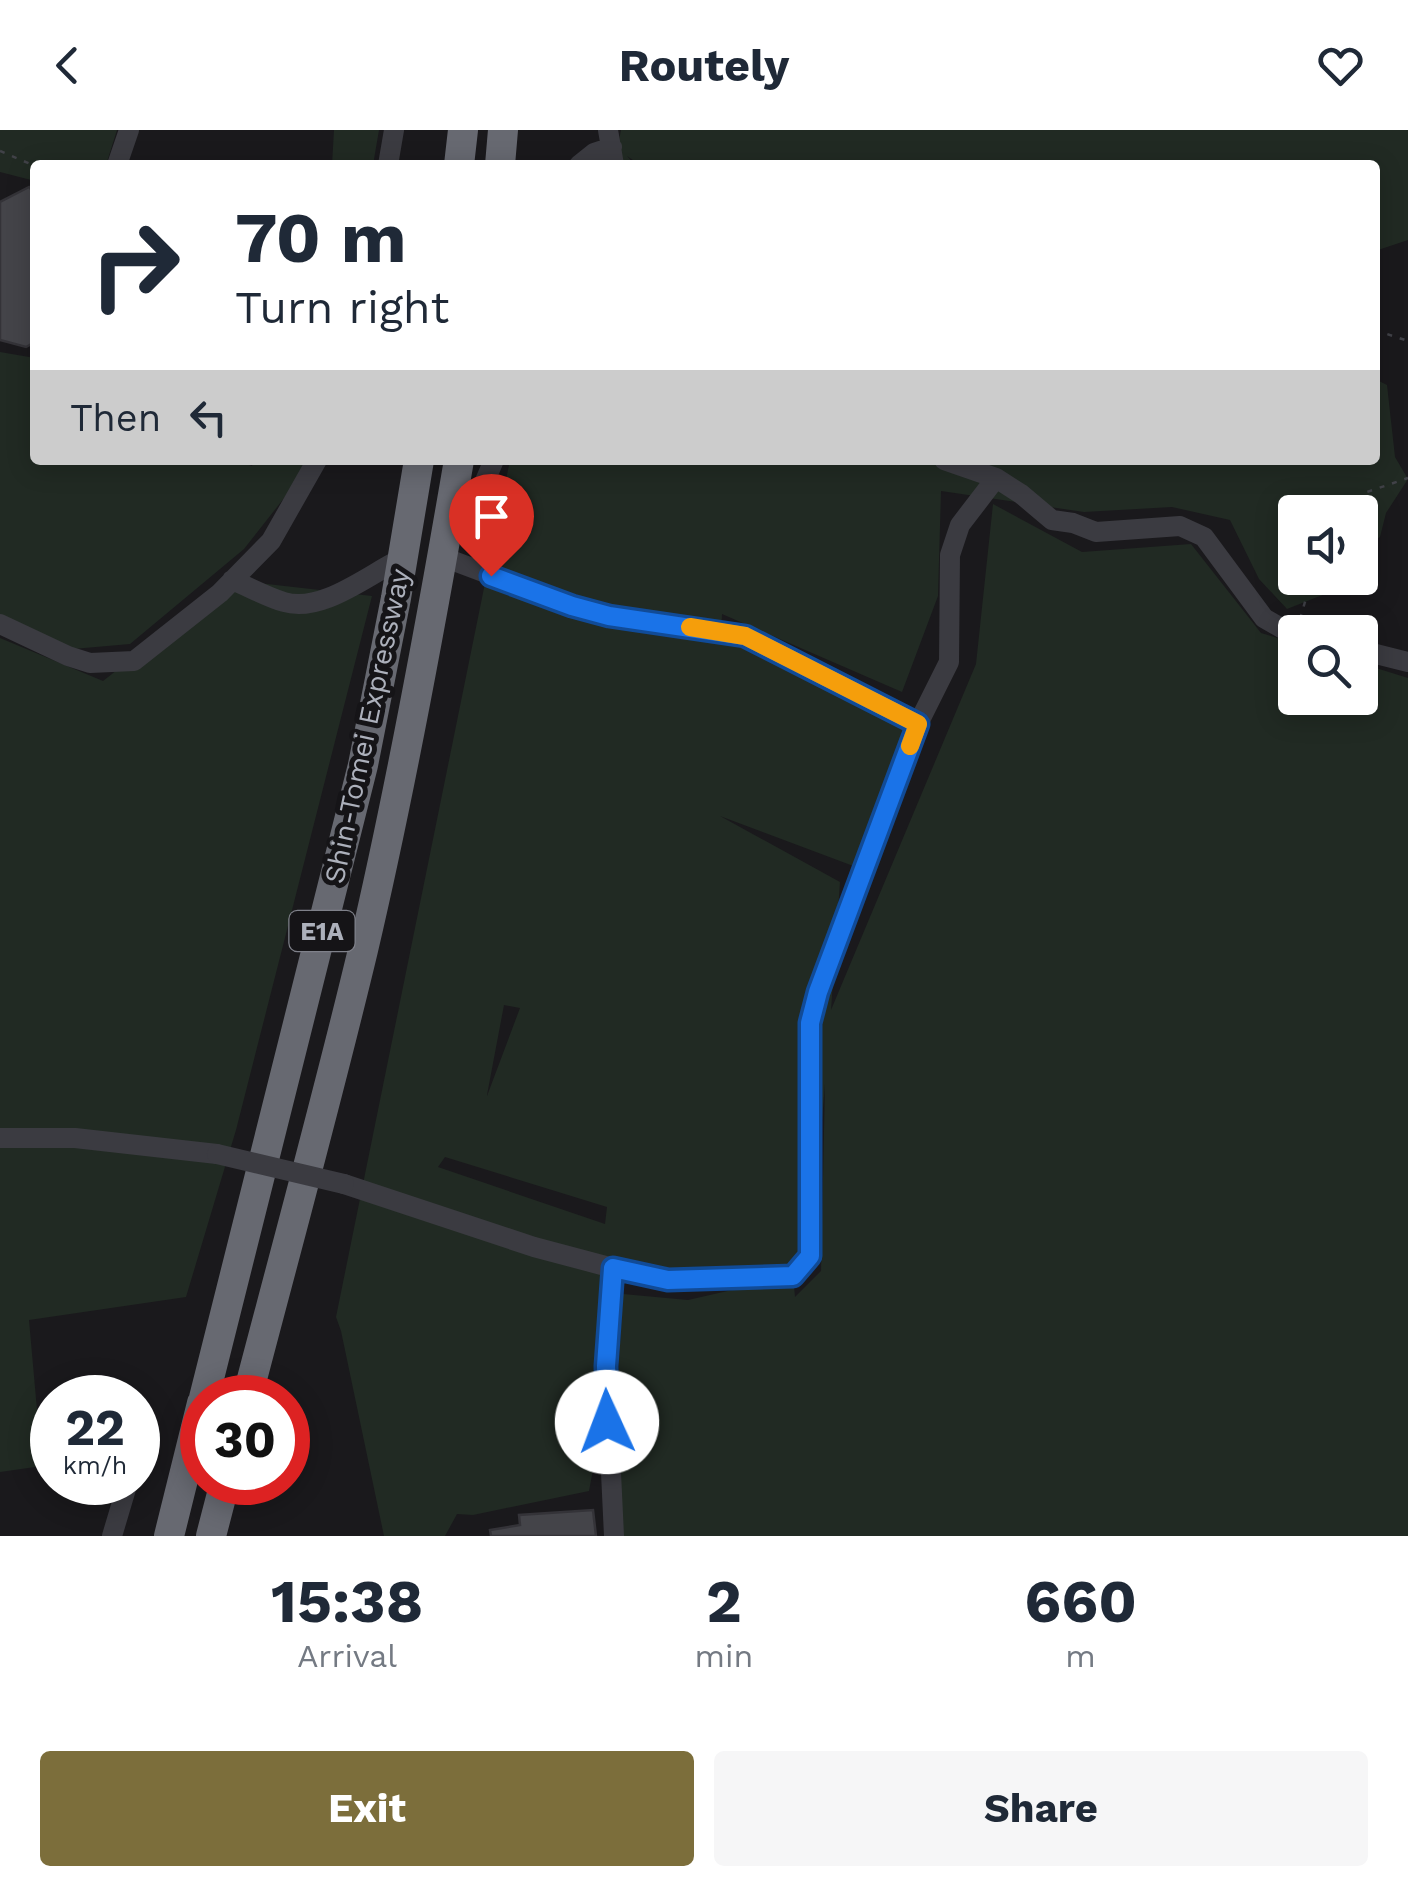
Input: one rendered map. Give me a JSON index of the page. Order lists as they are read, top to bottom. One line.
{"streets":{"highway":["Shin-Tomei Expressway","E1A"]},"page":{"header":"Routely","turn":["70 m","Turn right"],"then":"Then","speed":"22 km/h","limit":"30","eta":["15:38","Arrival","2","min","660","m"],"buttons":["Exit","Share"]}}
